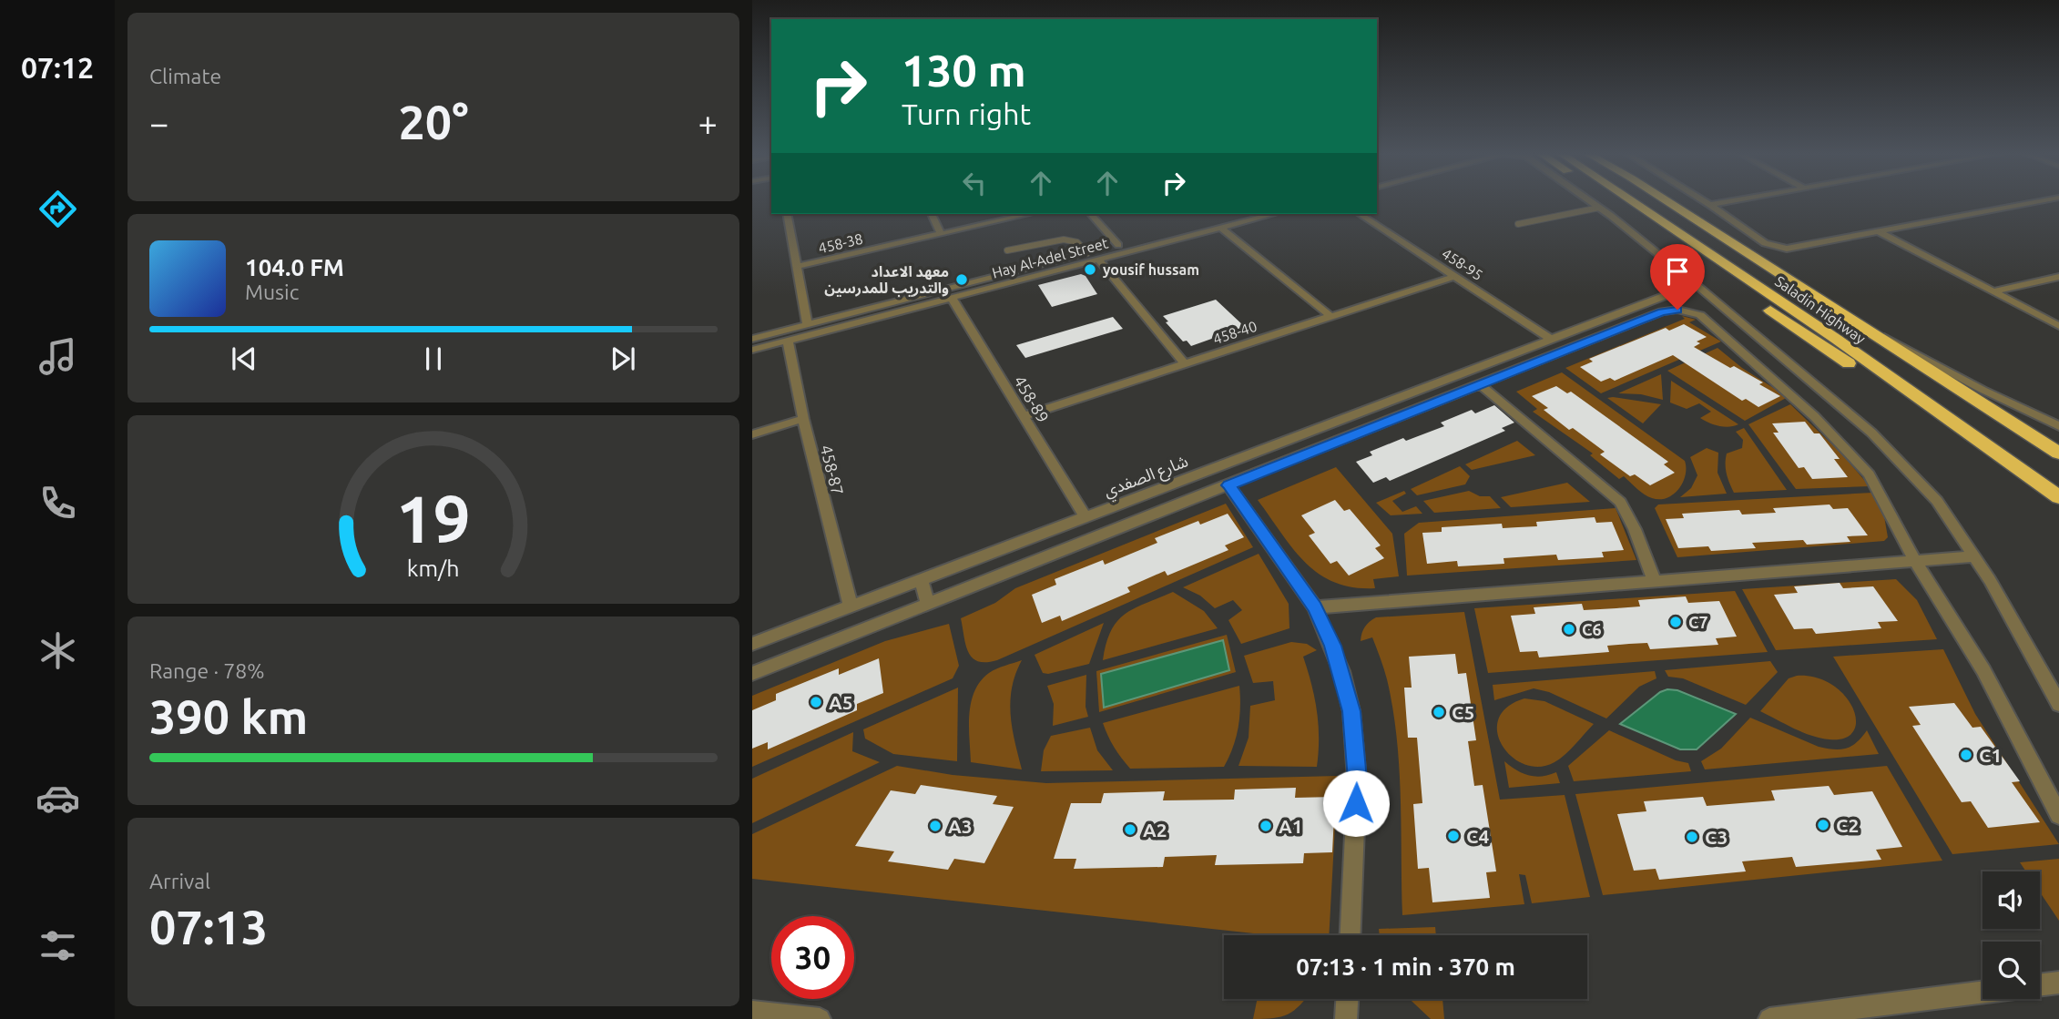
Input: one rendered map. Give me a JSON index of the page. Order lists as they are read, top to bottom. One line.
{"streets":{"highway":["Saladin Highway"],"street":["458-38","Hay Al-Adel Street","458-95","458-40","458-89","458-87","شارع الصفدي"]},"crossings":[["Hay Al-Adel Street","458-89"],["Hay Al-Adel Street","458-87"],["458-95","458-40"],["458-95","شارع الصفدي"],["458-40","458-89"],["458-89","شارع الصفدي"],["458-87","شارع الصفدي"]],"places":["yousif hussam","معهد الاعداد والتدريب للمدرسين","C7","C6","A5","C5","C1","C2","A3","A1","A2","C4","C3"],"page":{"tabs":"07:12","tile":["Climate",["Range · 78%","390 km"],["Arrival","07:13"]],"turn":["130 m","Turn right"],"heat":["−","20°","+"],"song":["104.0 FM","Music"],"limit":"30","trip":"07:13 · 1 min · 370 m","gauge":["19","km/h"]}}
